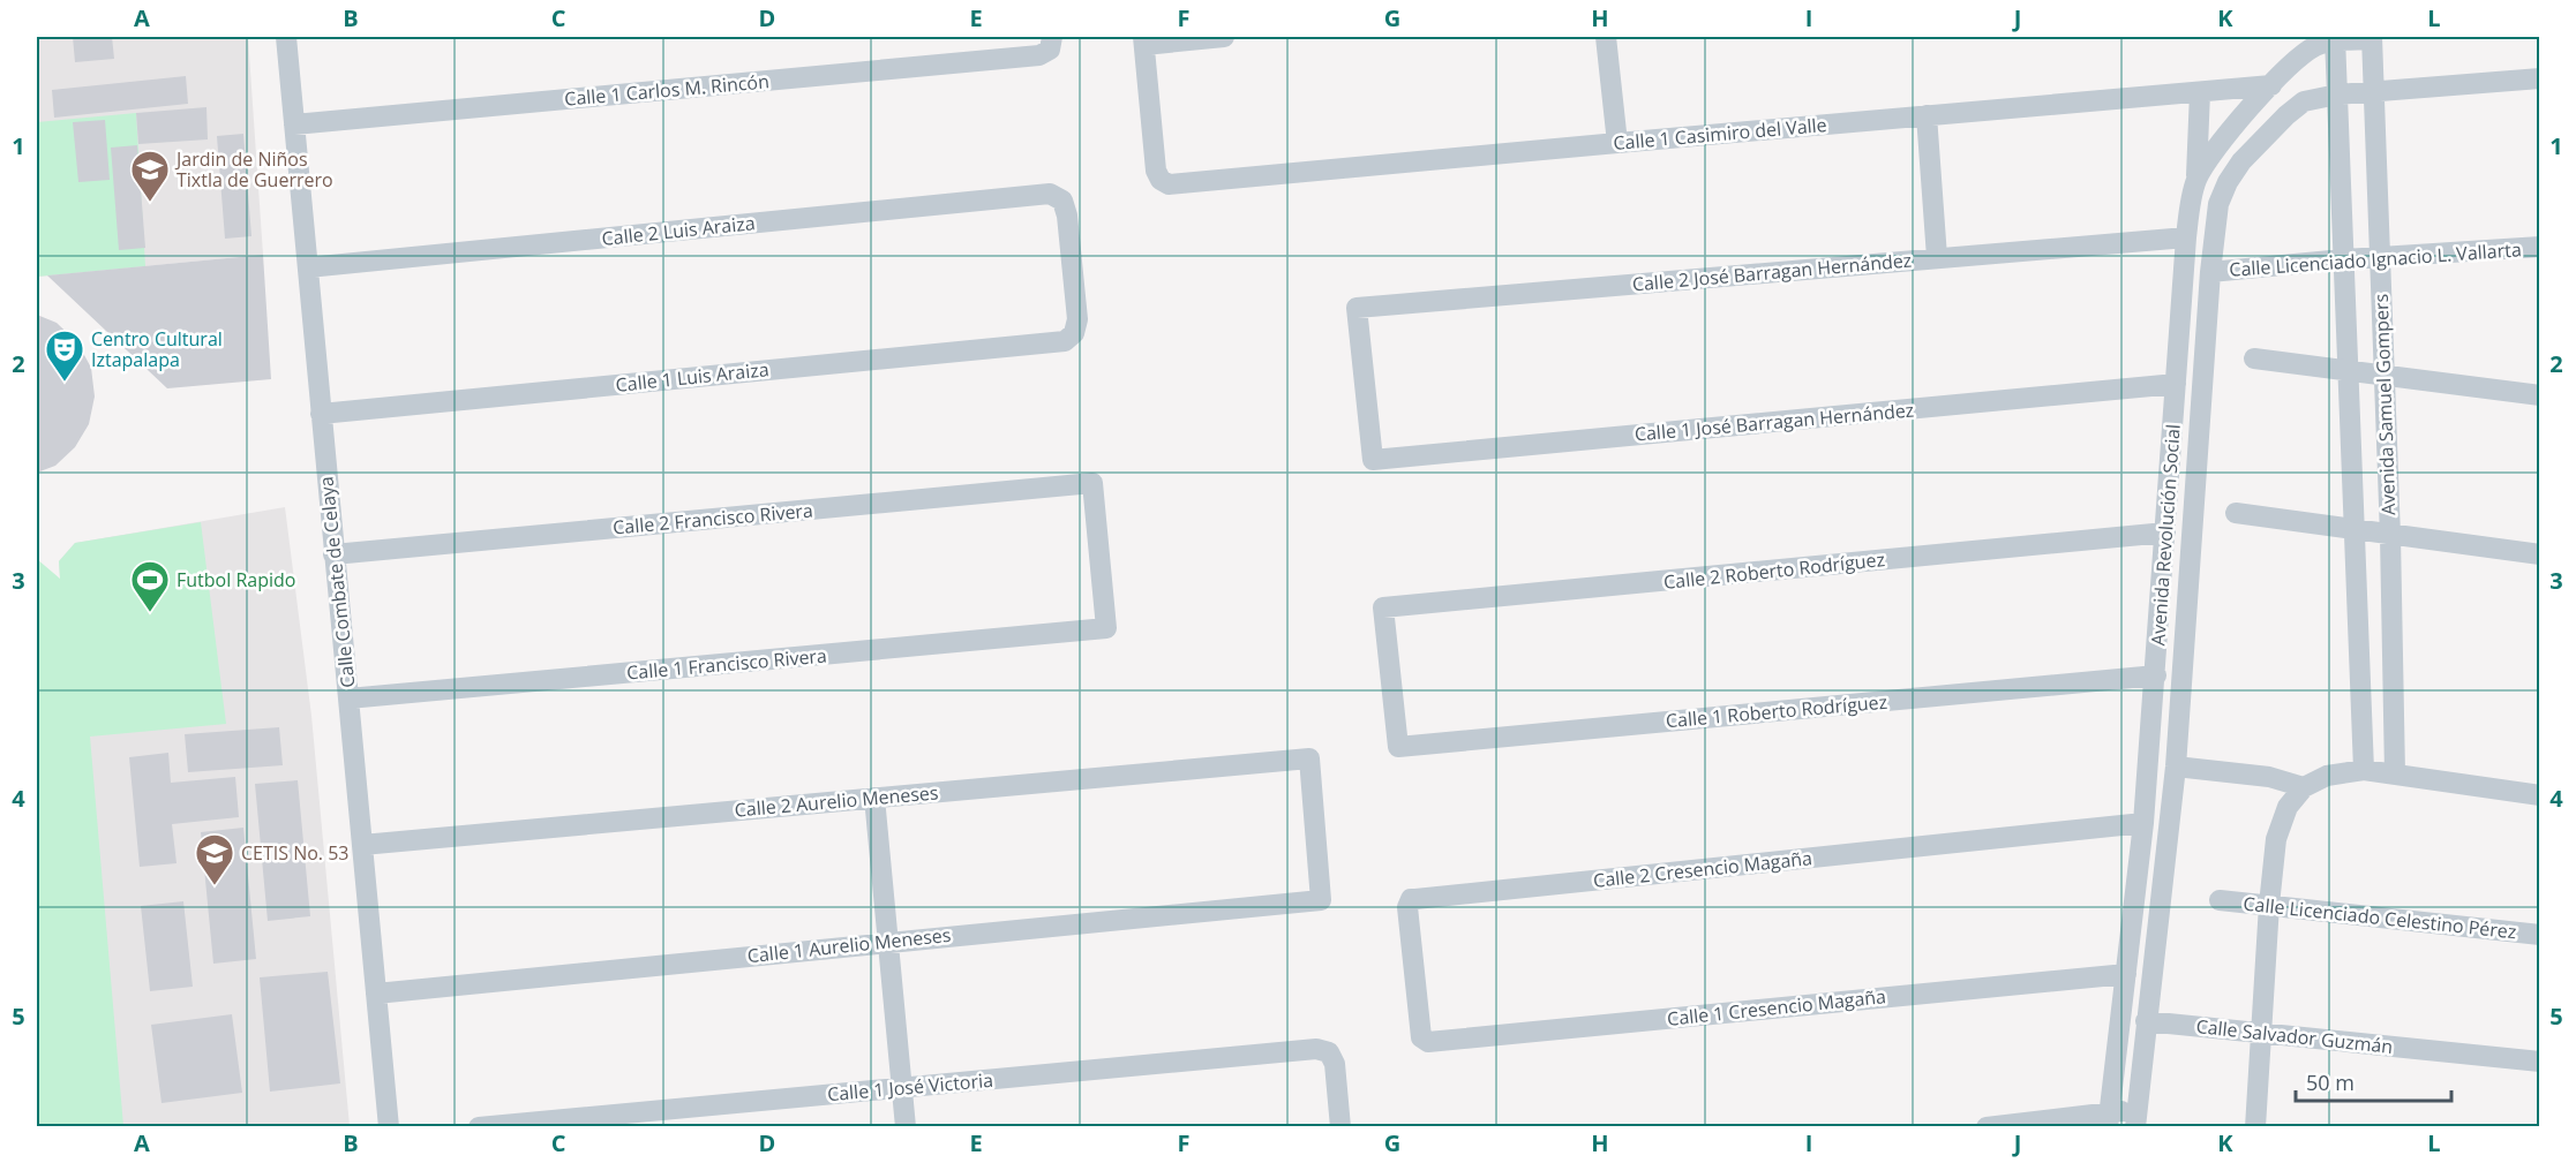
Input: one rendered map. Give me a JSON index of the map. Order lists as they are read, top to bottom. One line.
{"streets":{"street":["Calle 1 Carlos M. Rincón","Calle 1 Casimiro del Valle","Calle 2 Luis Araiza","Calle Licenciado Ignacio L. Vallarta","Calle 2 José Barragan Hernández","Calle 1 Luis Araiza","Avenida Samuel Gompers","Calle 1 José Barragan Hernández","Calle 2 Francisco Rivera","Avenida Revolución Social","Calle 2 Roberto Rodríguez","Calle Combate de Celaya","Calle 1 Francisco Rivera","Calle 1 Roberto Rodríguez","Calle 2 Aurelio Meneses","Calle 2 Cresencio Magaña","Calle Licenciado Celestino Pérez","Calle 1 Aurelio Meneses","Calle 1 Cresencio Magaña","Calle Salvador Guzmán","Calle 1 José Victoria"]},"crossings":[["Calle 1 Carlos M. Rincón","Calle Combate de Celaya"],["Calle 1 Casimiro del Valle","Avenida Revolución Social"],["Calle 2 Luis Araiza","Calle 1 Luis Araiza"],["Calle 2 Luis Araiza","Calle Combate de Celaya"],["Calle Licenciado Ignacio L. Vallarta","Avenida Samuel Gompers"],["Calle Licenciado Ignacio L. Vallarta","Avenida Revolución Social"],["Calle 2 José Barragan Hernández","Calle 1 José Barragan Hernández"],["Calle 2 José Barragan Hernández","Avenida Revolución Social"],["Calle 1 Luis Araiza","Calle Combate de Celaya"],["Avenida Samuel Gompers","Avenida Revolución Social"],["Calle 1 José Barragan Hernández","Avenida Revolución Social"],["Calle 2 Francisco Rivera","Calle Combate de Celaya"],["Calle 2 Francisco Rivera","Calle 1 Francisco Rivera"],["Avenida Revolución Social","Calle 2 Roberto Rodríguez"],["Avenida Revolución Social","Calle 1 Roberto Rodríguez"],["Avenida Revolución Social","Calle 2 Cresencio Magaña"],["Avenida Revolución Social","Calle 1 Cresencio Magaña"],["Avenida Revolución Social","Calle Salvador Guzmán"],["Calle 2 Roberto Rodríguez","Calle 1 Roberto Rodríguez"],["Calle Combate de Celaya","Calle 1 Francisco Rivera"],["Calle Combate de Celaya","Calle 2 Aurelio Meneses"],["Calle Combate de Celaya","Calle 1 Aurelio Meneses"],["Calle 2 Aurelio Meneses","Calle 1 Aurelio Meneses"],["Calle 2 Cresencio Magaña","Calle 1 Cresencio Magaña"]],"places":{"school or university":["Jardin de Niños Tixtla de Guerrero","CETIS No. 53"],"theatre":["Centro Cultural Iztapalapa"],"sports":["Futbol Rapido"]},"scale_bar":"50 m","grid":{"columns":["A","B","C","D","E","F","G","H","I","J","K","L"],"rows":["1","2","3","4","5"]}}
